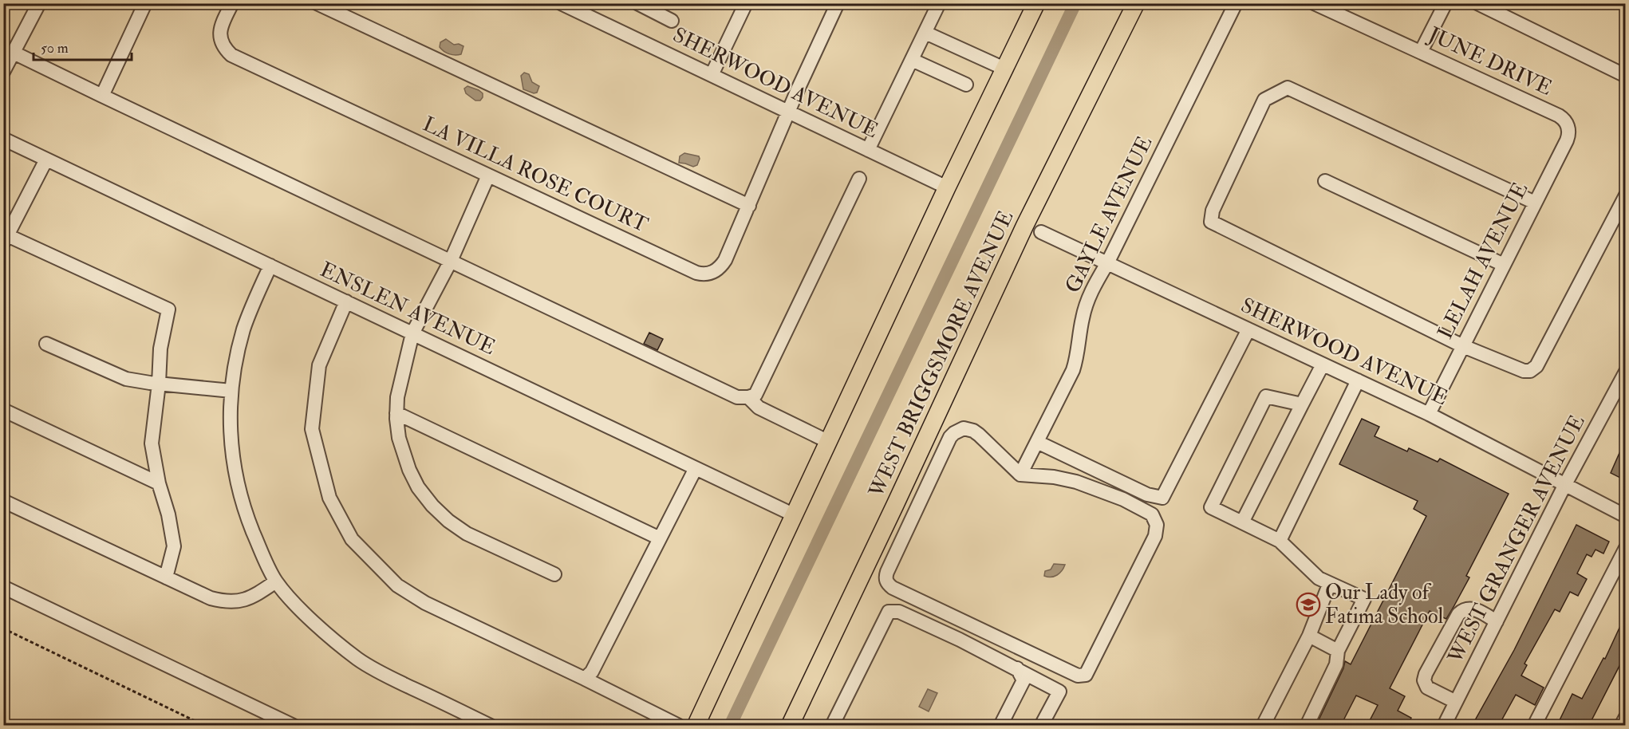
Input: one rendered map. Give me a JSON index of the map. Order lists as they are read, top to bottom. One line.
{"streets":{"main road":["WEST BRIGGSMORE AVENUE"],"street":["JUNE DRIVE","SHERWOOD AVENUE","LA VILLA ROSE COURT","GAYLE AVENUE","LELAH AVENUE","ENSLEN AVENUE","WEST GRANGER AVENUE"]},"crossings":[["JUNE DRIVE","LELAH AVENUE"],["SHERWOOD AVENUE","LA VILLA ROSE COURT"],["SHERWOOD AVENUE","GAYLE AVENUE"],["SHERWOOD AVENUE","LELAH AVENUE"],["SHERWOOD AVENUE","WEST GRANGER AVENUE"]],"places":{"school or university":["Our Lady of Fatima School"]},"scale_bar":"50 m"}
